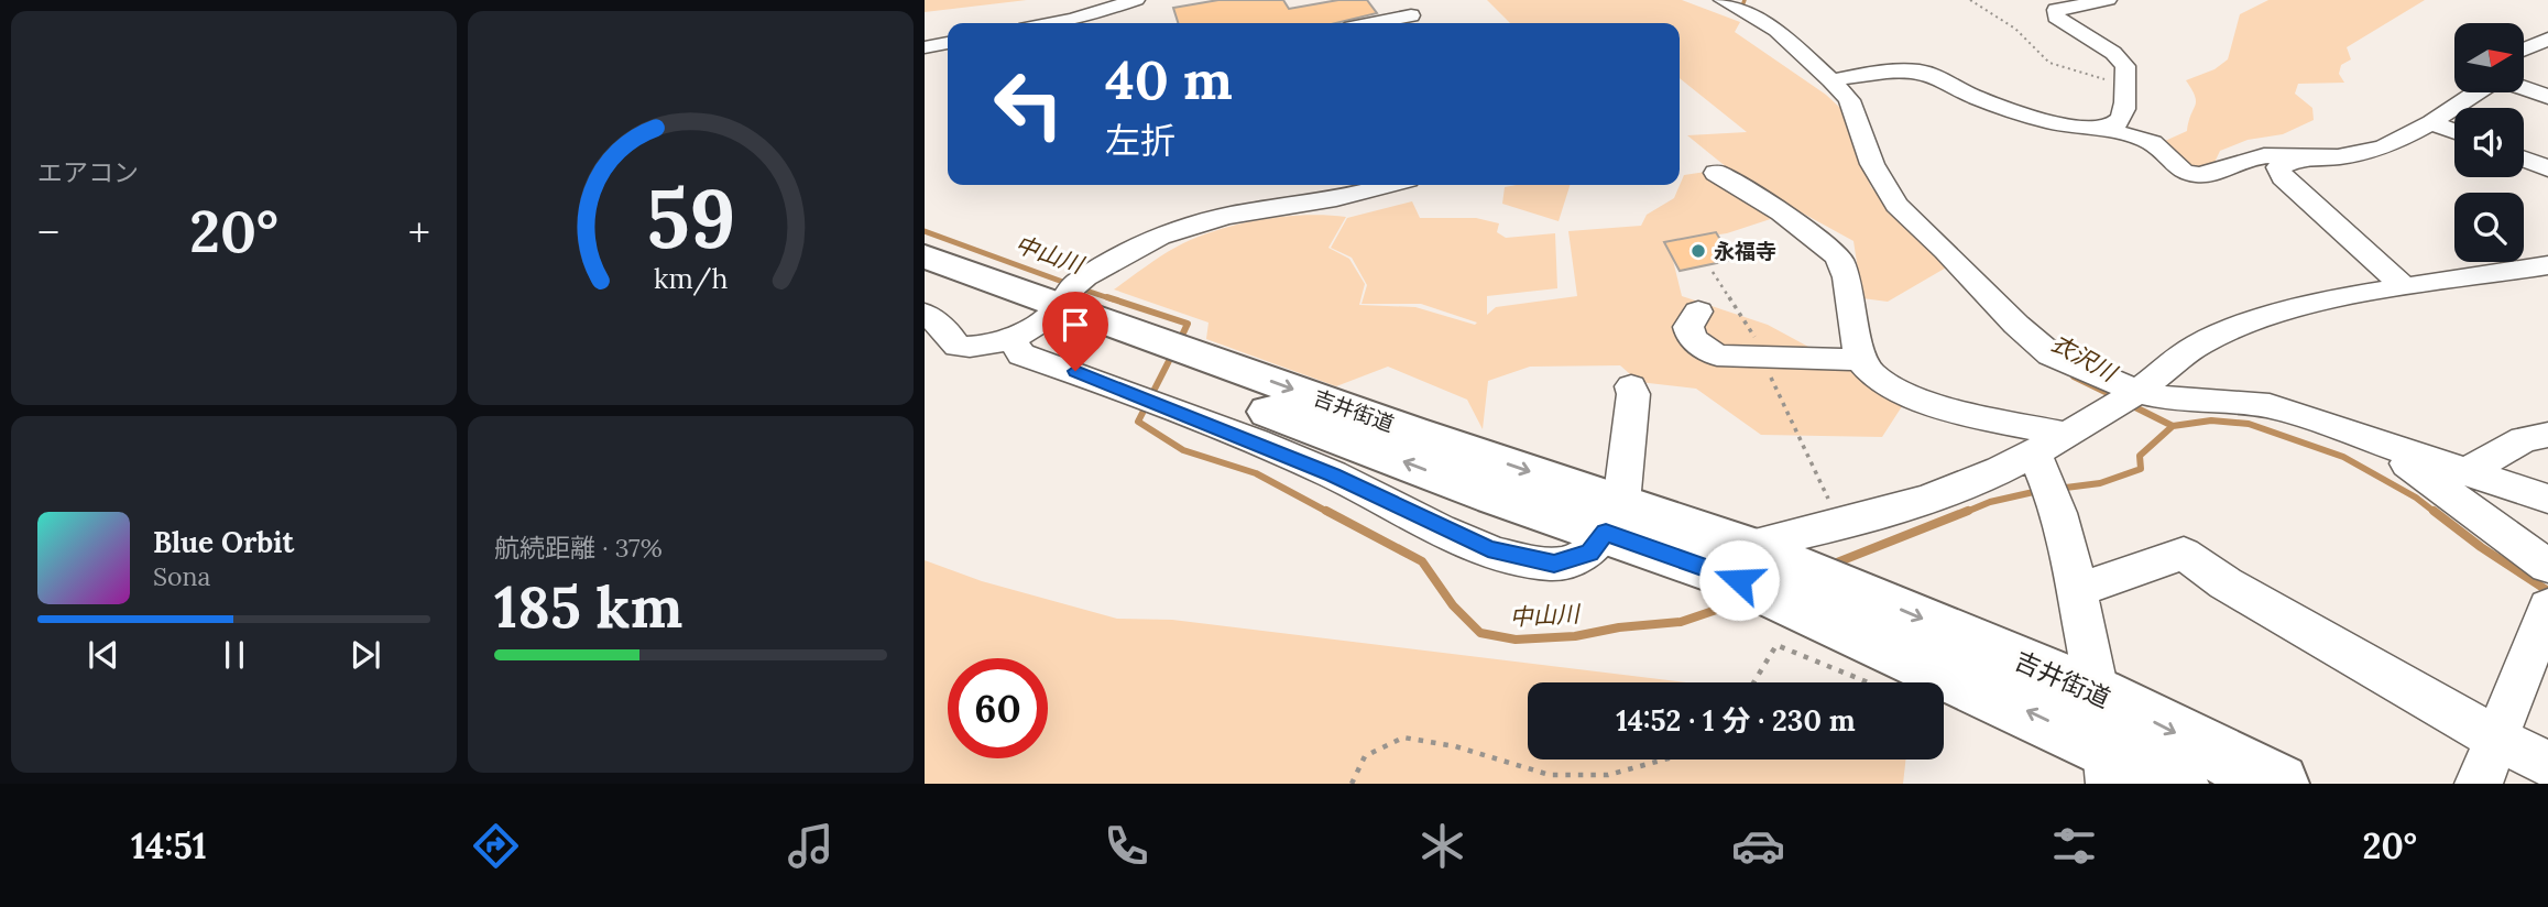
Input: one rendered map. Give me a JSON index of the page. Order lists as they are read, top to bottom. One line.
{"streets":{"main road":["吉井街道"]},"water":["中山川","衣沢川"],"places":["永福寺"],"north":"right","page":{"tile":["エアコン",["航続距離 · 37%","185 km"]],"turn":["40 m","左折"],"heat":["−","20°","+"],"song":["Blue Orbit","Sona"],"limit":"60","trip":"14:52 · 1 分 · 230 m","tabs":["14:51","20°"],"gauge":["59","km/h"]}}
